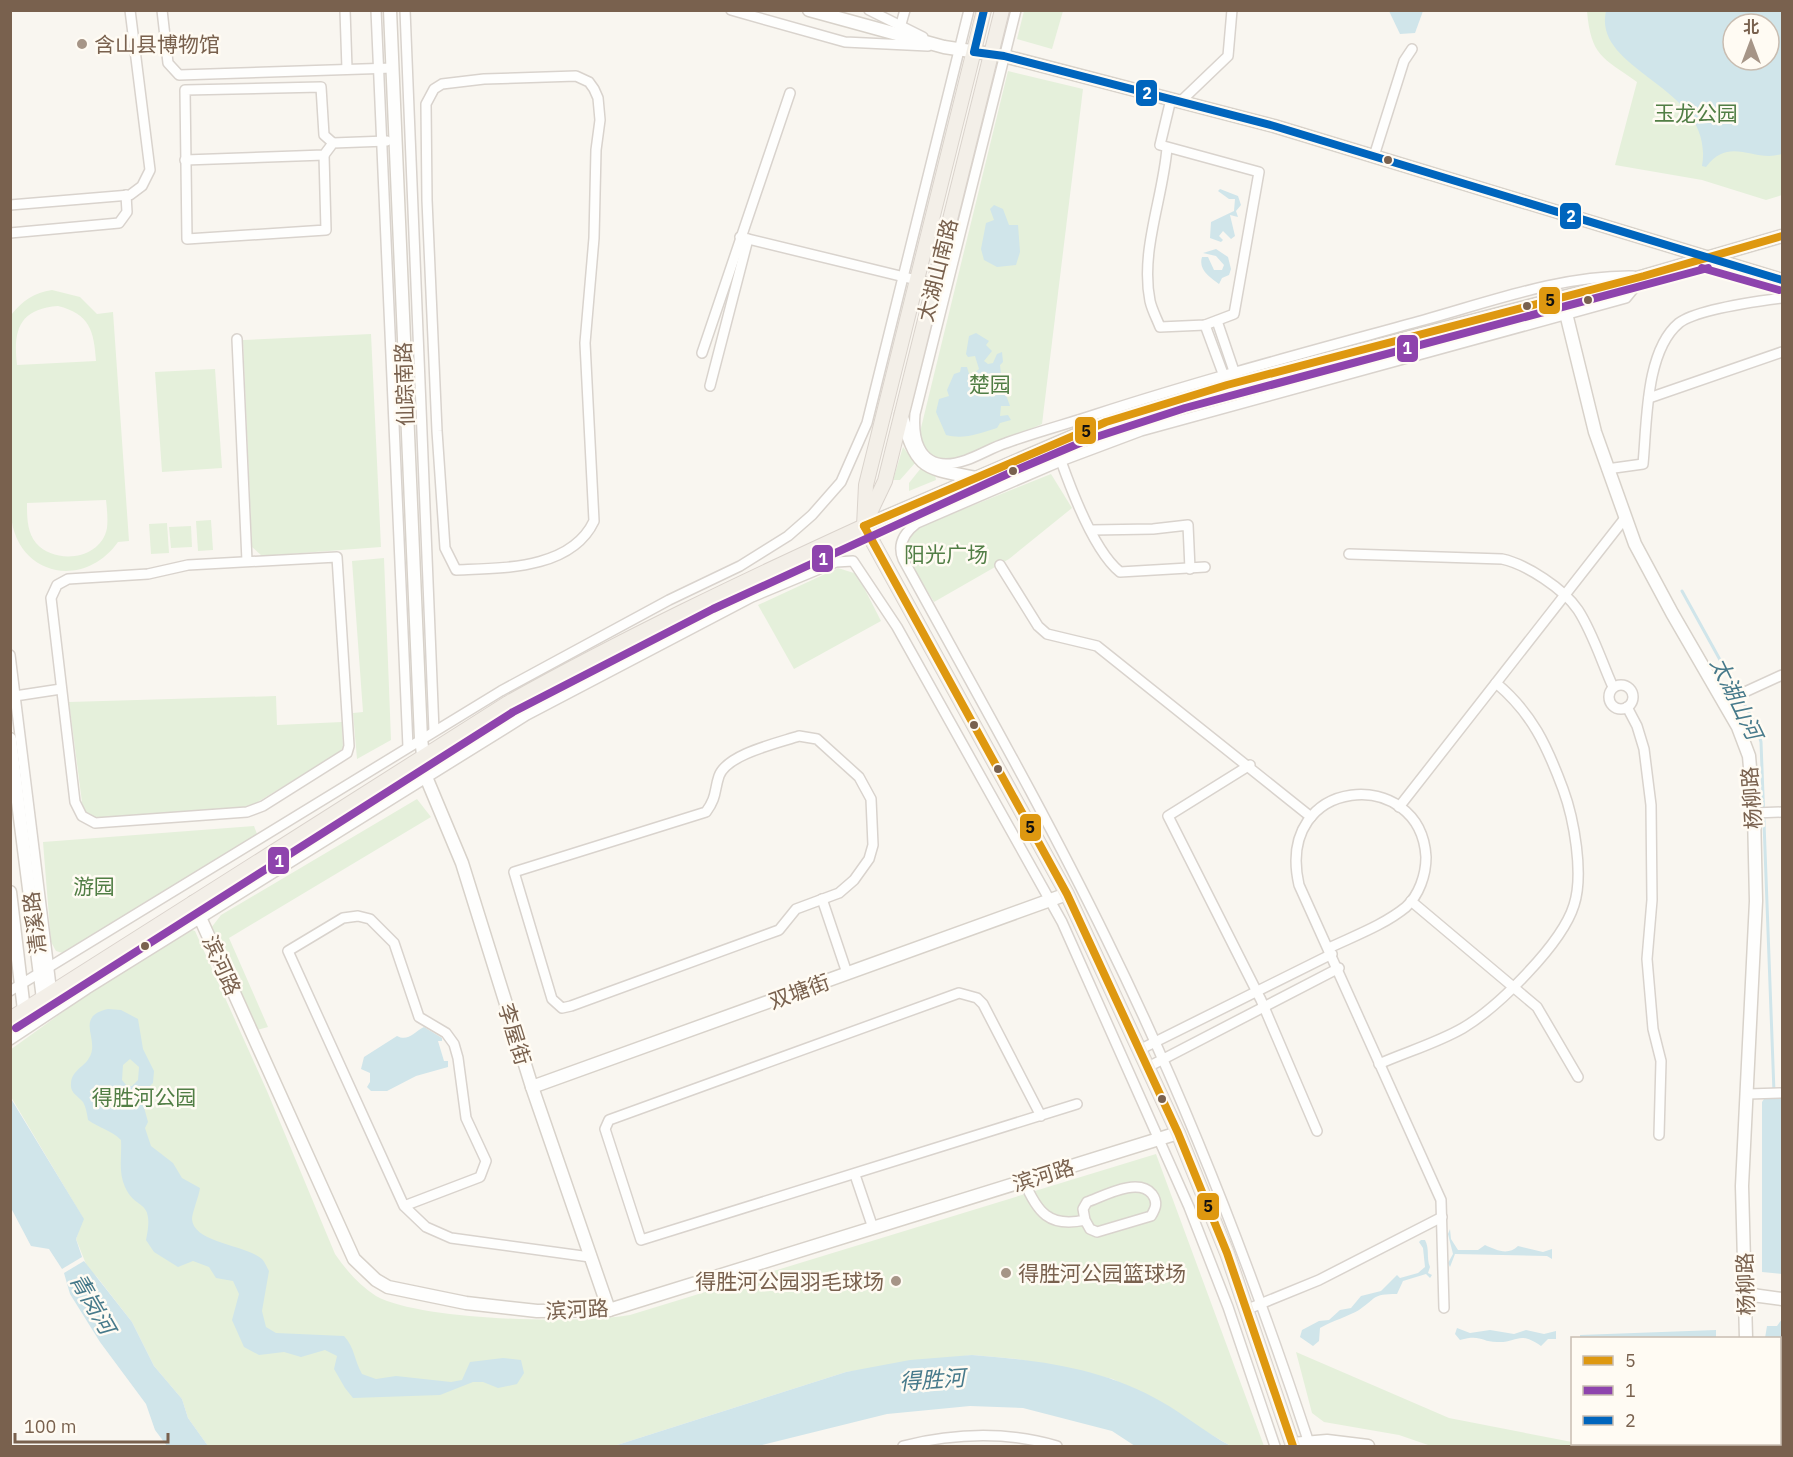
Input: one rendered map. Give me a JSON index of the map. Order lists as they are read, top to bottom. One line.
{"streets":{"main road":["太湖山南路"],"street":["仙踪南路","杨柳路","清溪路","滨河路","双塘街","李屋街"]},"crossings":[["仙踪南路","李屋街"],["滨河路","李屋街"],["双塘街","李屋街"]],"water":["太湖山河","青岗河","得胜河"],"parks":["玉龙公园","楚园","阳光广场","游园","得胜河公园"],"places":["含山县博物馆","得胜河公园篮球场","得胜河公园羽毛球场"],"lines":["transit line 2","transit line 5","transit line 1"],"legend":["5","1","2"],"scale_bar":"100 m","north":"top"}
